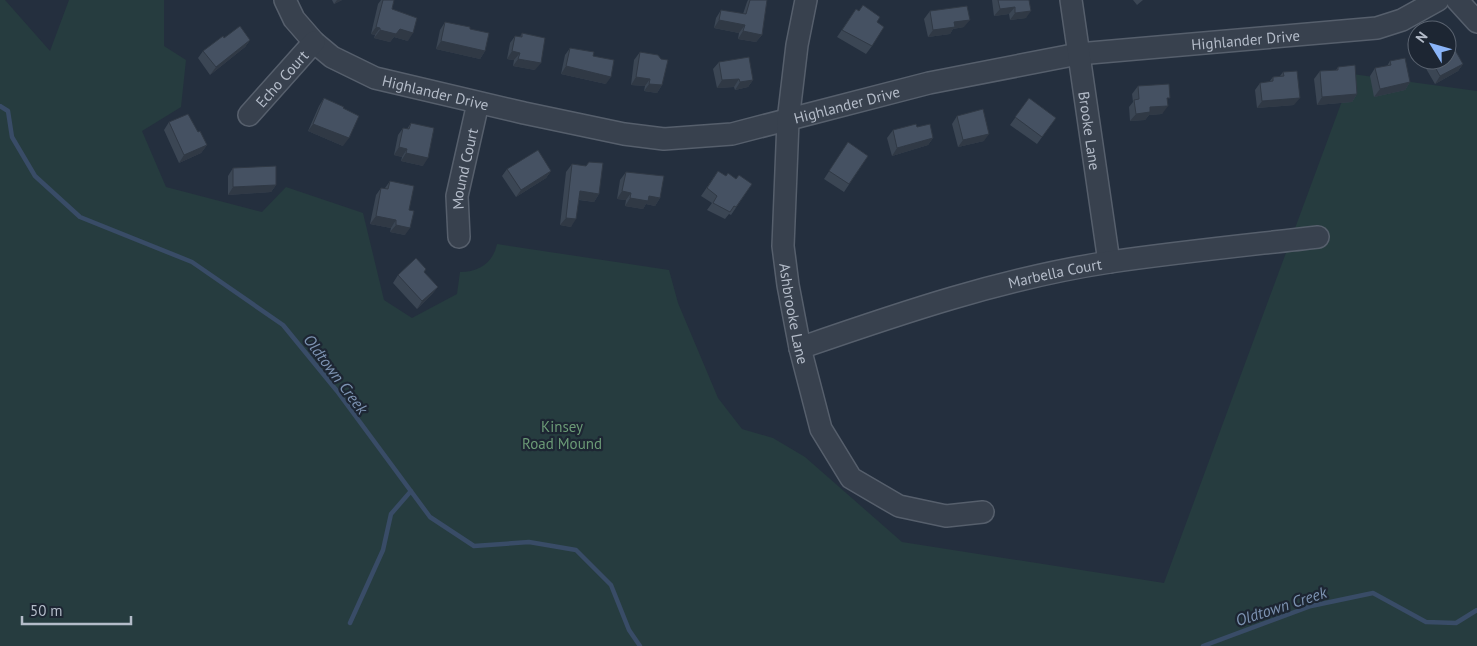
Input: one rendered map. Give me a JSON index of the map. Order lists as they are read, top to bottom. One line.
{"streets":{"street":["Highlander Drive","Echo Court","Brooke Lane","Mound Court","Marbella Court","Ashbrooke Lane"]},"crossings":[["Highlander Drive","Echo Court"],["Highlander Drive","Brooke Lane"],["Highlander Drive","Mound Court"],["Highlander Drive","Ashbrooke Lane"],["Brooke Lane","Marbella Court"],["Marbella Court","Ashbrooke Lane"]],"water":["Oldtown Creek"],"parks":["Kinsey Road Mound"],"scale_bar":"50 m","north":"top left"}
